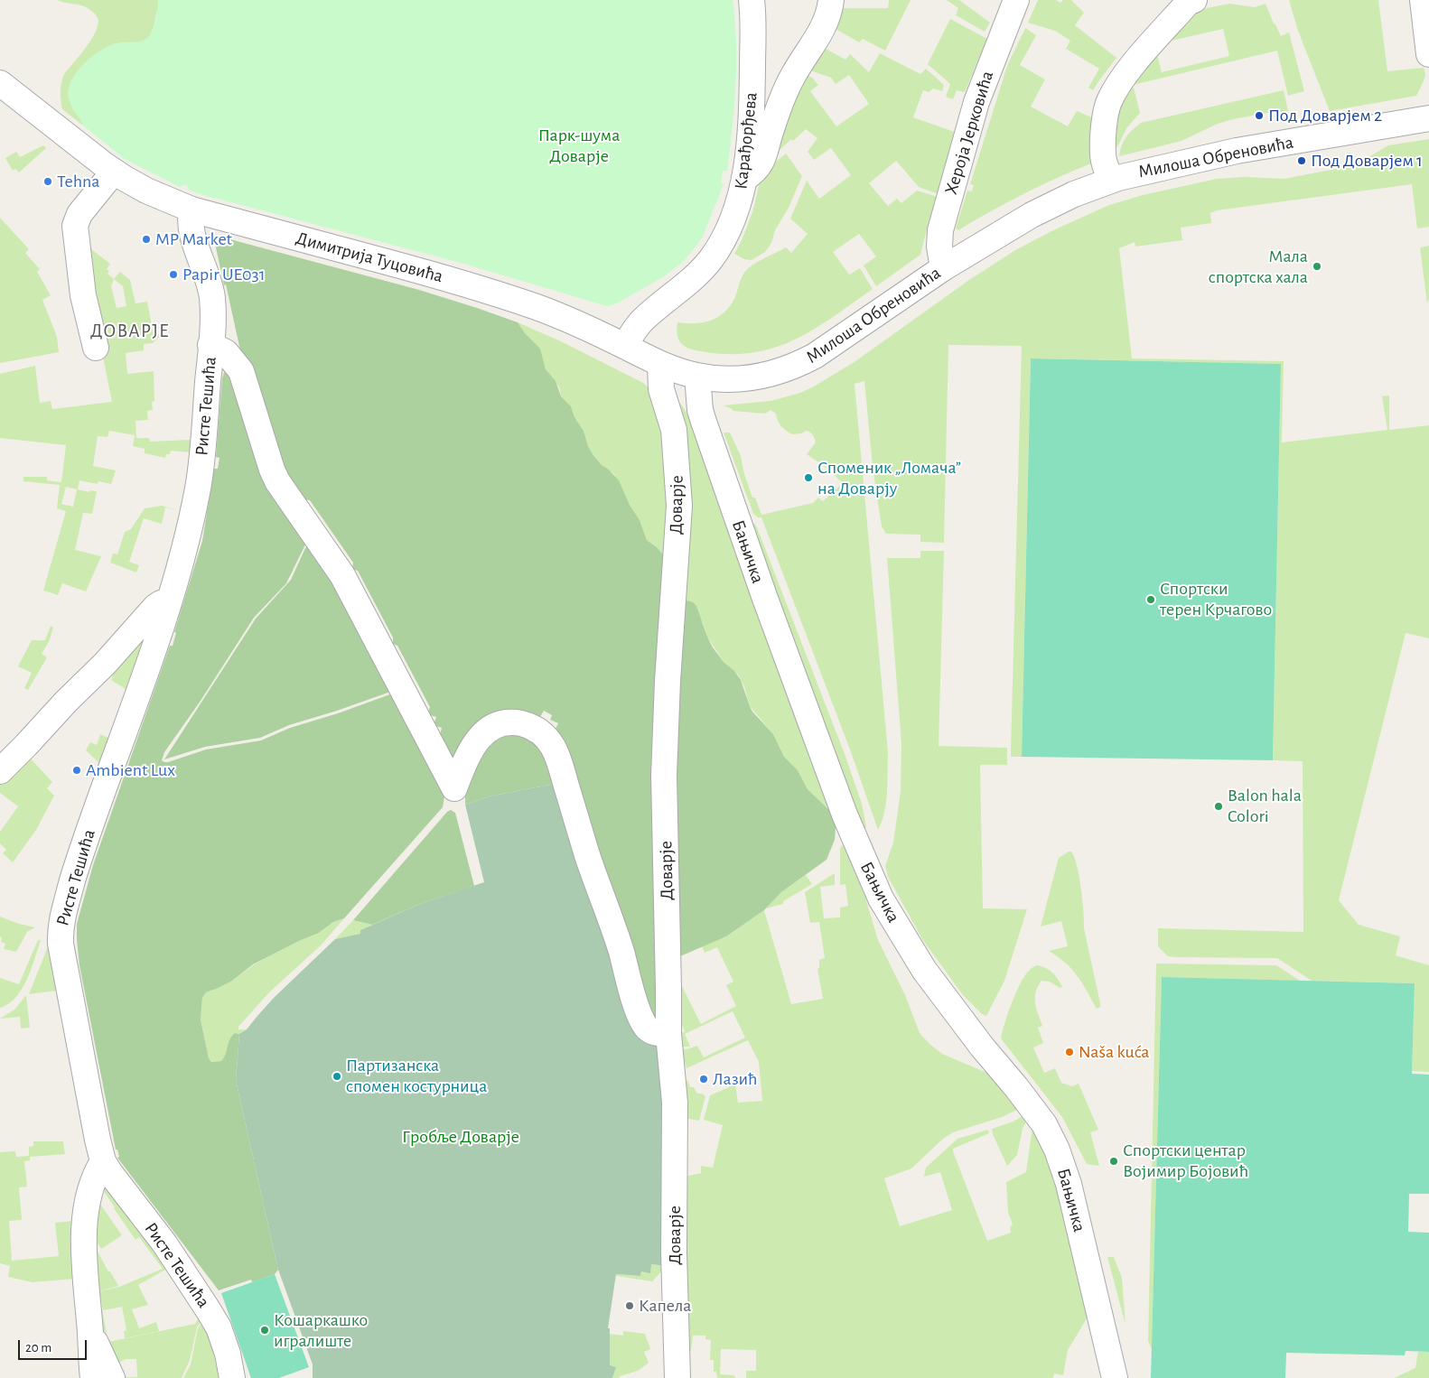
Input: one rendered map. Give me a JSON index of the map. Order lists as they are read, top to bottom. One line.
{"streets":{"street":["Хероја Јерковића","Карађорђева","Милоша Обреновића","Димитрија Туцовића","Ристе Тешића","Доварје","Бањичка"]},"crossings":[["Хероја Јерковића","Милоша Обреновића"],["Карађорђева","Милоша Обреновића"],["Карађорђева","Димитрија Туцовића"],["Милоша Обреновића","Димитрија Туцовића"],["Милоша Обреновића","Доварје"],["Милоша Обреновића","Бањичка"],["Димитрија Туцовића","Ристе Тешића"]],"districts":["ДОВАРЈЕ"],"parks":["Парк-шума Доварје","Гробље Доварје"],"places":["Под Доварјем 2","Под Доварјем 1","Tehna","MP Market","Мала спортска хала","Papir UE031","Споменик „Ломача” на Доварју","Спортски терен Крчагово","Ambient Lux","Balon hala Colori","Naša kuća","Партизанска спомен костурница","Лазић","Спортски центар Војимир Бојовић","Капела","Кошаркашко игралиште"],"scale_bar":"20 m"}
